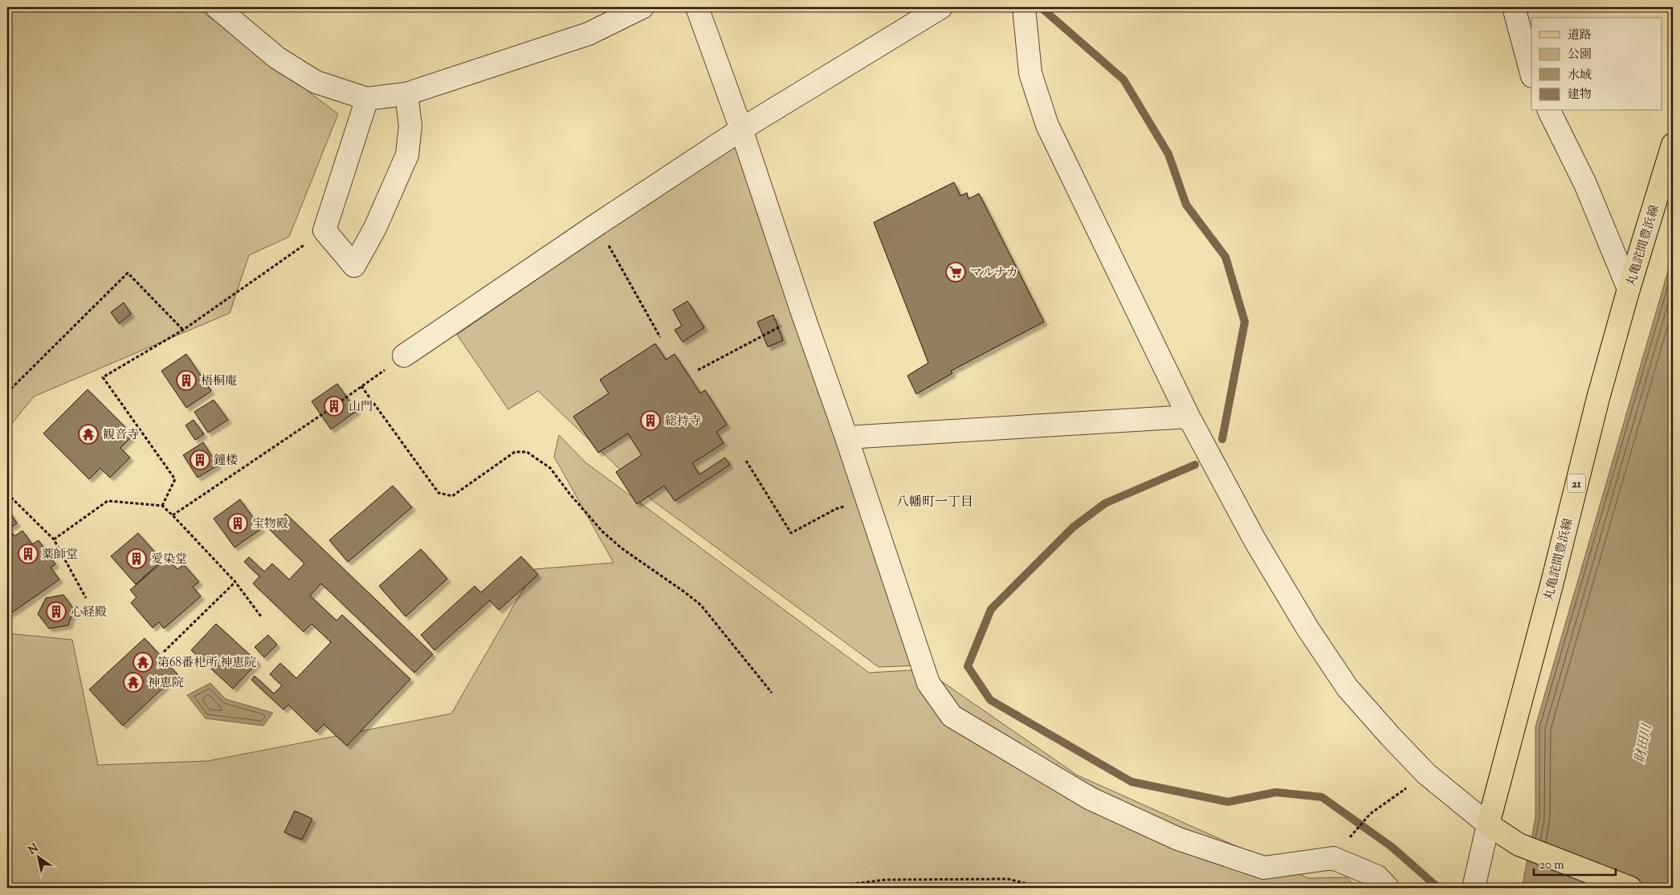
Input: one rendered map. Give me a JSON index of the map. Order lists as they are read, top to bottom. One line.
{"streets":{"main road":["丸亀詫間豊浜線","21"]},"districts":["八幡町一丁目"],"water":["財田川"],"places":{"supermarket":["マルナカ"],"building":["梧桐庵","山門","総持寺","鐘楼","宝物殿","薬師堂","愛染堂","心経殿"],"temple":["観音寺","第68番札所 神恵院","神恵院"]},"legend":["道路","公園","水域","建物"],"scale_bar":"20 m","north":"top left"}
